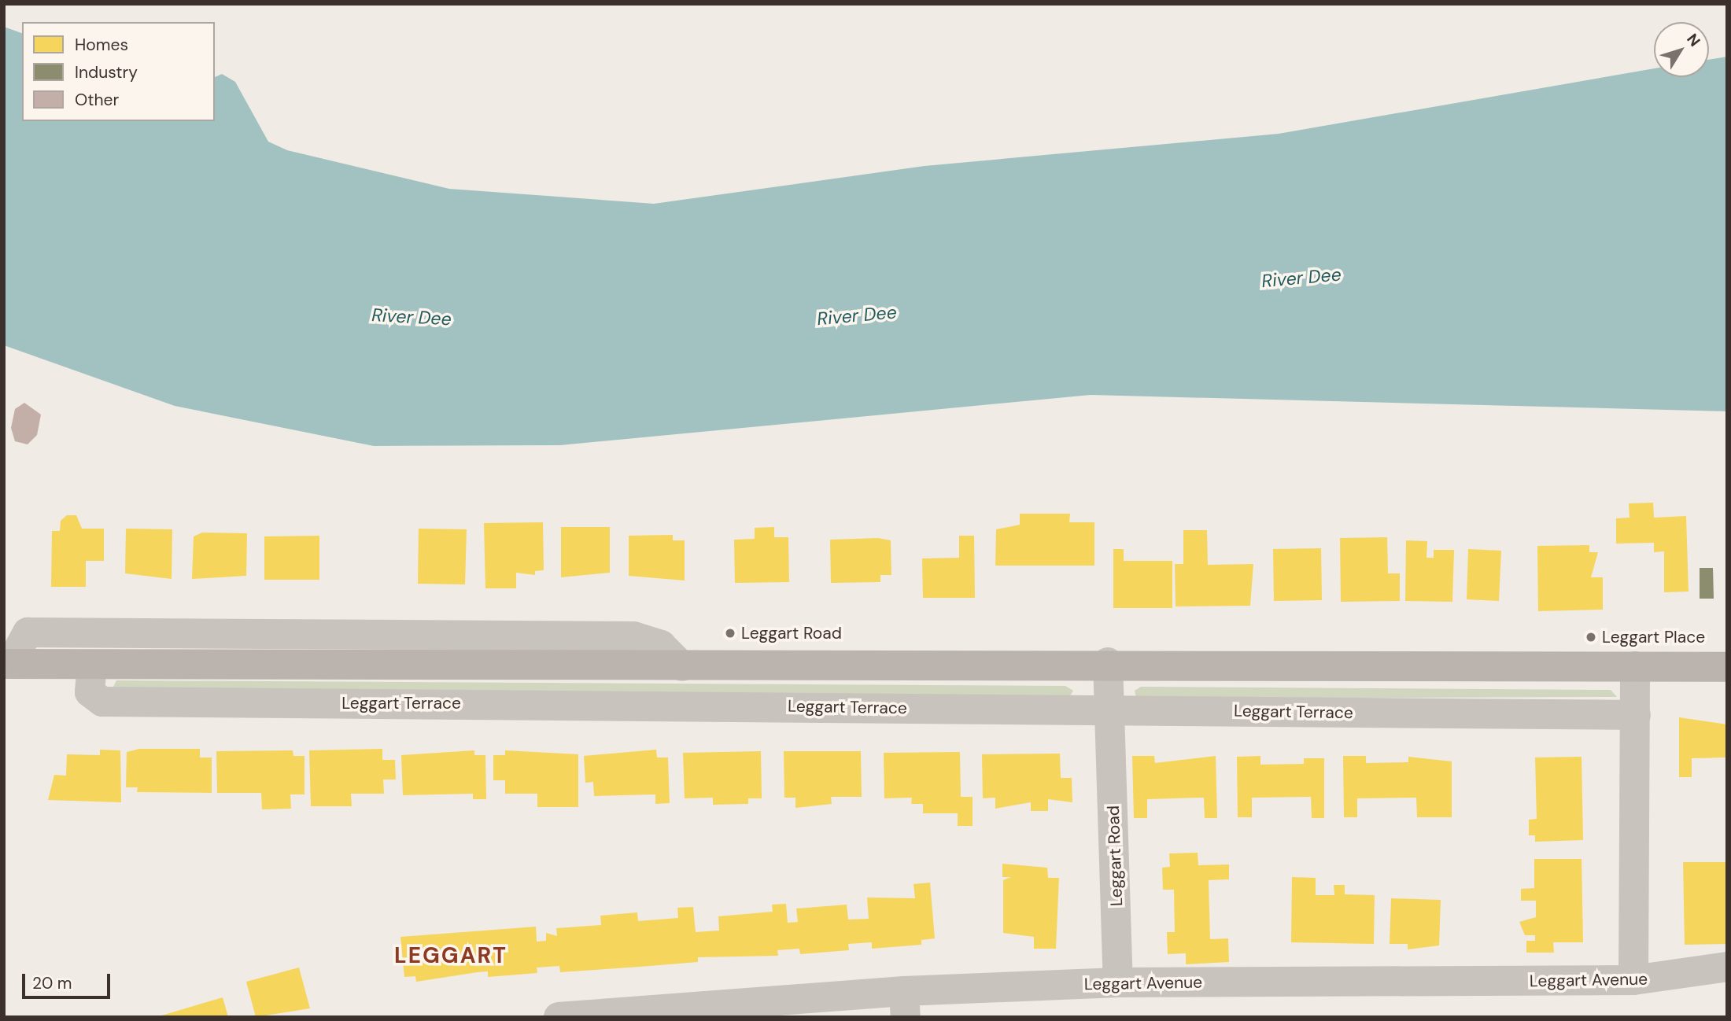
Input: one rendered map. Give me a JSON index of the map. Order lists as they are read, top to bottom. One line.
{"streets":{"street":["Leggart Terrace","Leggart Road","Leggart Avenue"]},"crossings":[["Leggart Terrace","Leggart Road"],["Leggart Road","Leggart Avenue"]],"districts":["LEGGART"],"water":["River Dee"],"places":["Leggart Road","Leggart Place"],"legend":["Homes","Industry","Other"],"scale_bar":"20 m","north":"top right"}
